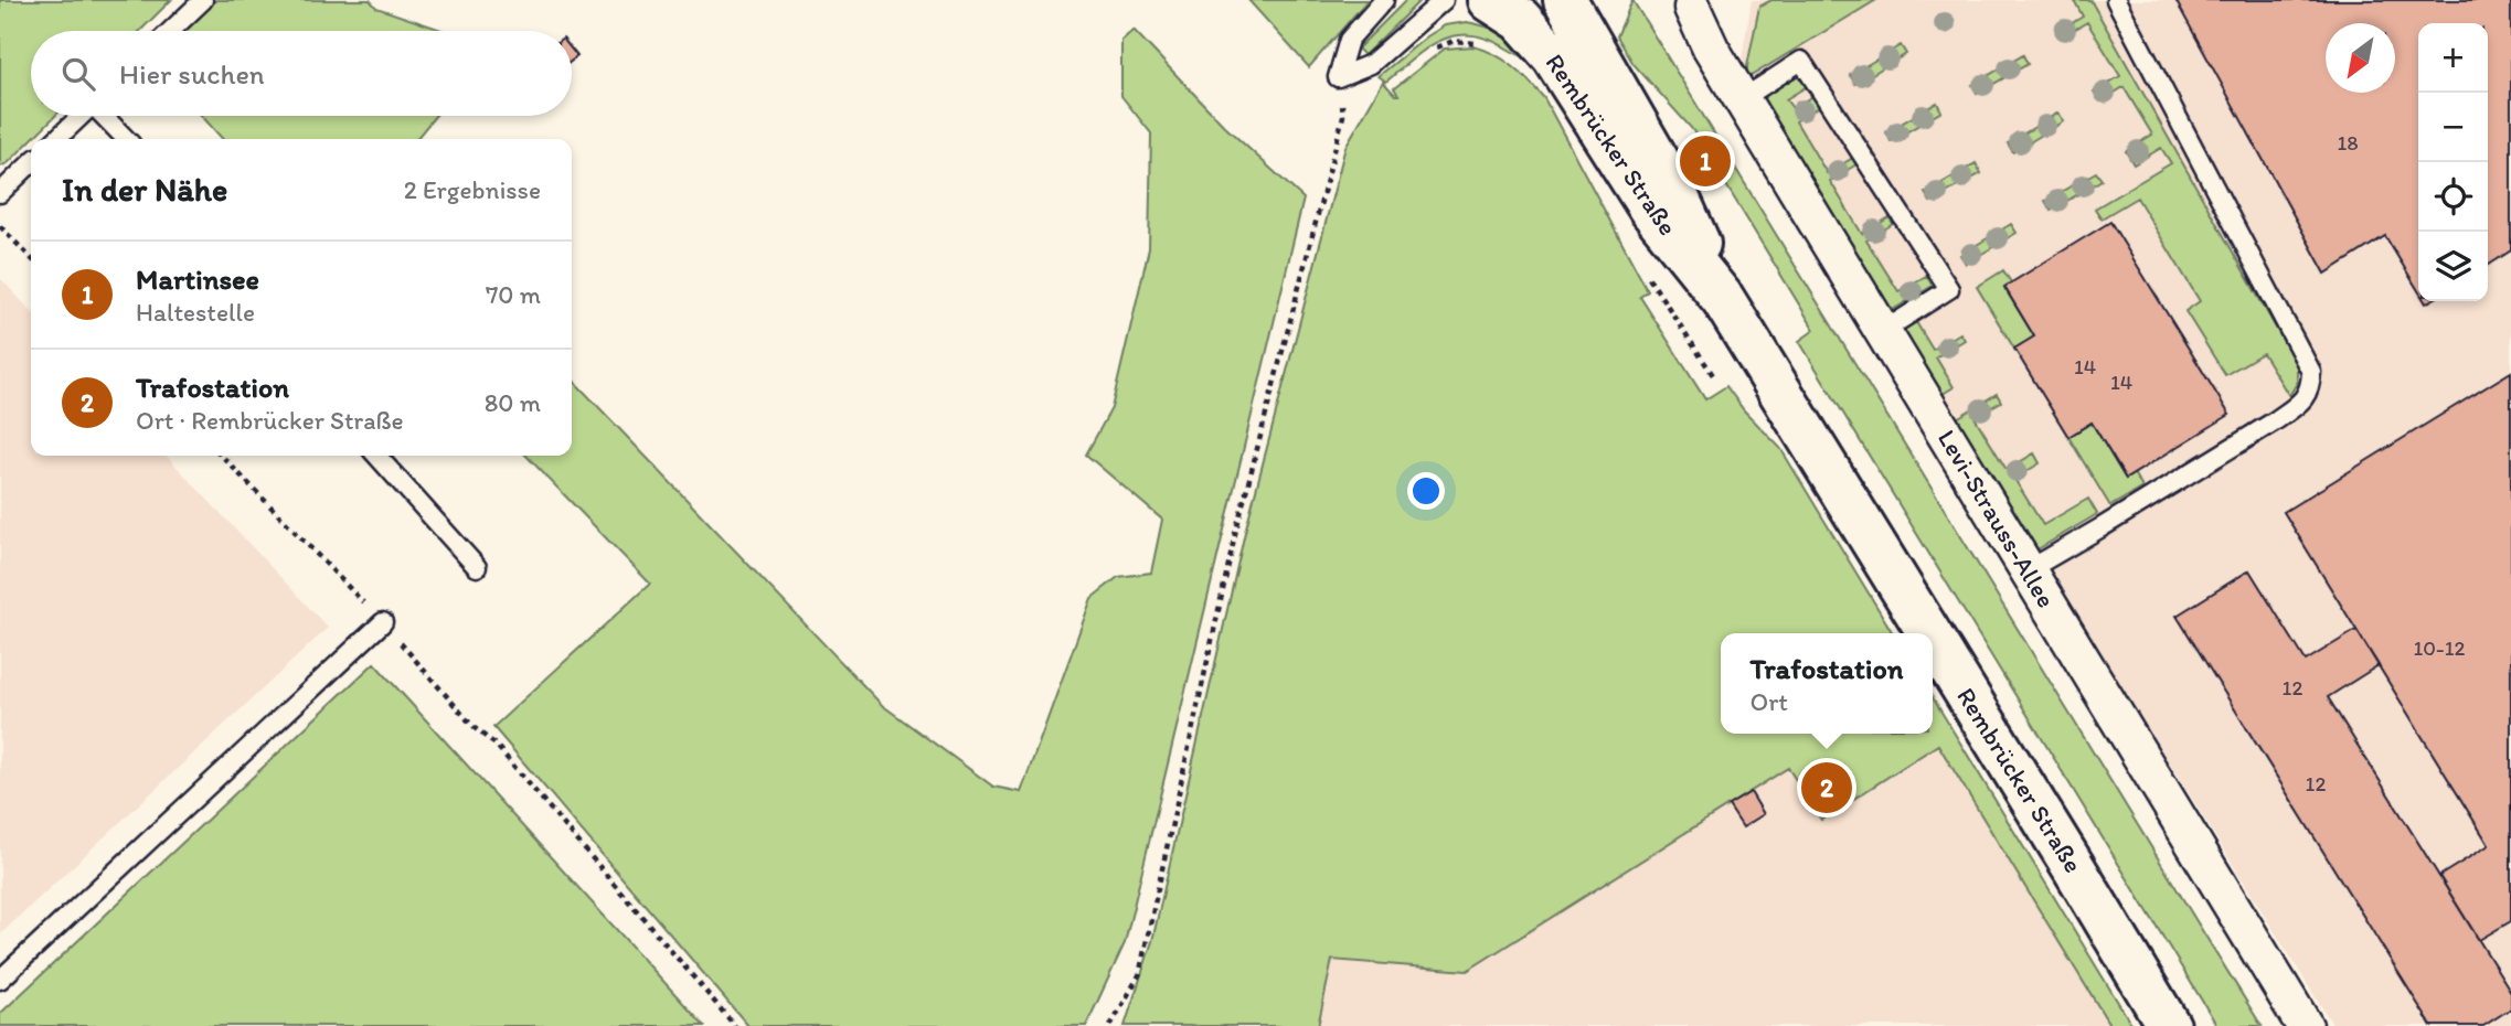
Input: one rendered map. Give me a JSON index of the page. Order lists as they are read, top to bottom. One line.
{"streets":{"main road":["Rembrücker Straße"],"street":["Levi-Strauss-Allee"]},"house_numbers":["18","14","14","10-12","12","12"],"north":"bottom left","page":{"map_buttons":["+","−"],"search":"Hier suchen","pins":["1","2"],"heading":["In der Nähe","2 Ergebnisse"],"list":[{"mark":"1","name":"Martinsee","note":"Haltestelle","value":"70 m"},{"mark":"2","name":"Trafostation","note":"Ort · Rembrücker Straße","value":"80 m"}],"popup":["Trafostation","Ort"]}}
